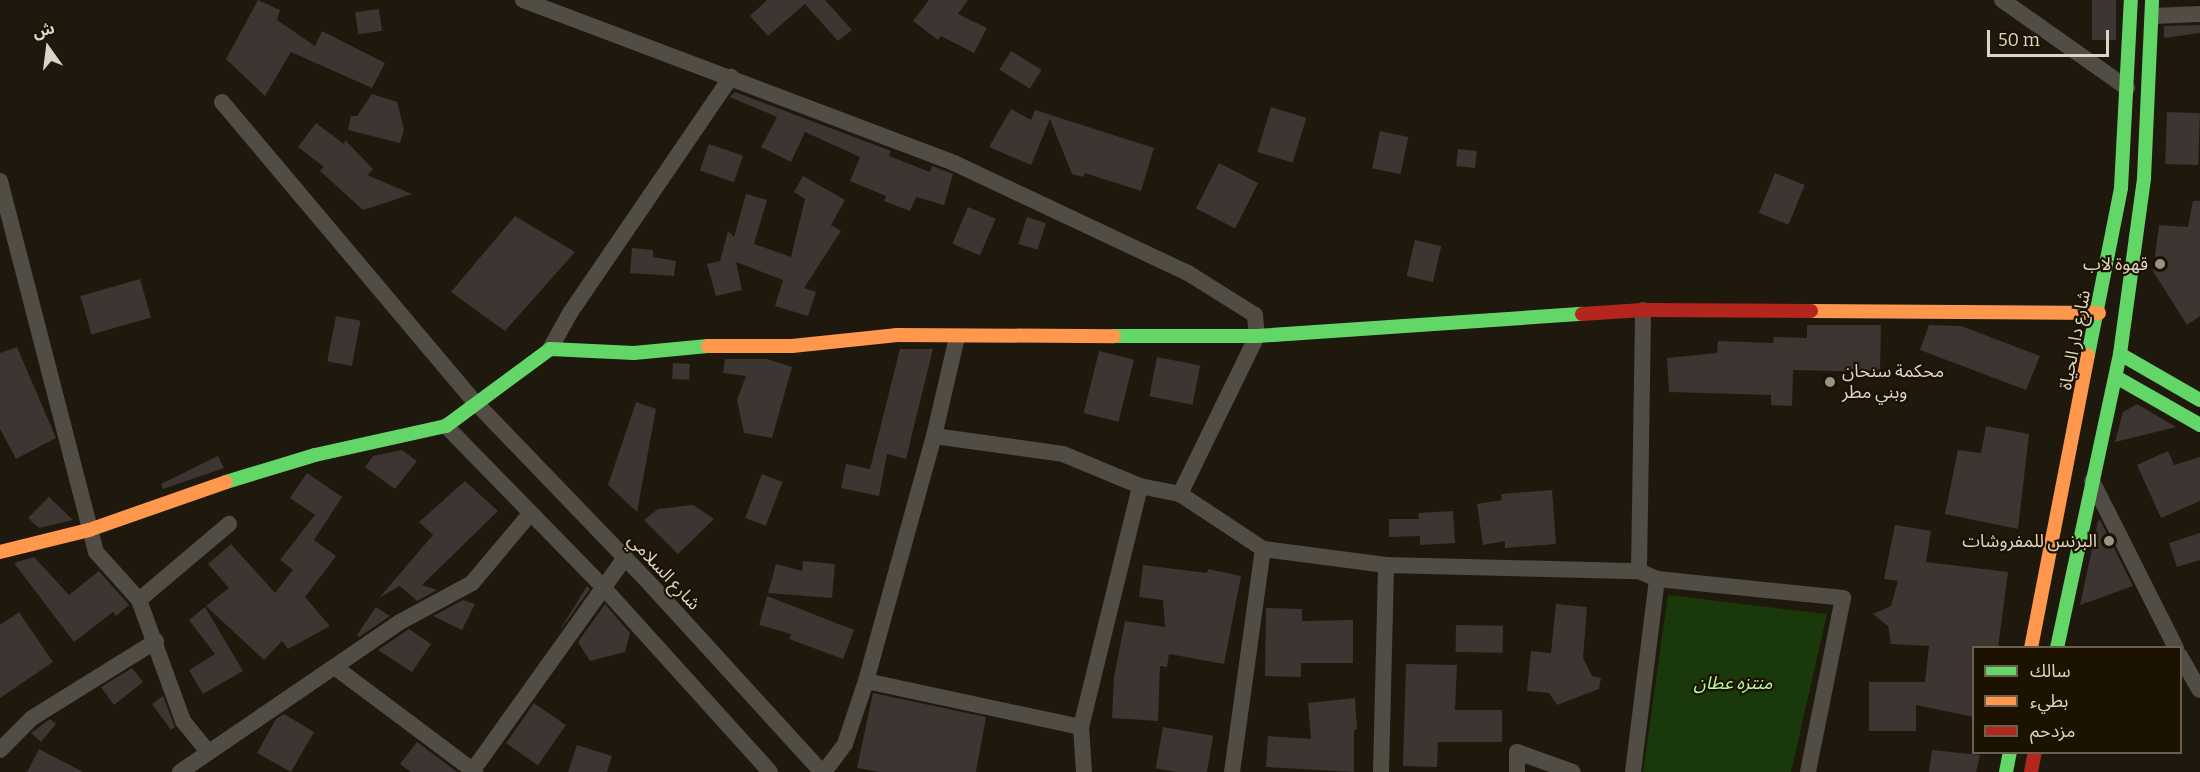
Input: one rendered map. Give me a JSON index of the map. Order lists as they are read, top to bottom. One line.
{"streets":{"street":["شارع دار الحياة","شارع السلامي"]},"parks":["منتزه عطان"],"places":["قهوة لاب","محكمة سنحان وبني مطر","البرنس للمفروشات"],"legend":["سالك","بطيء","مزدحم"],"scale_bar":"50 m","north":"top"}
